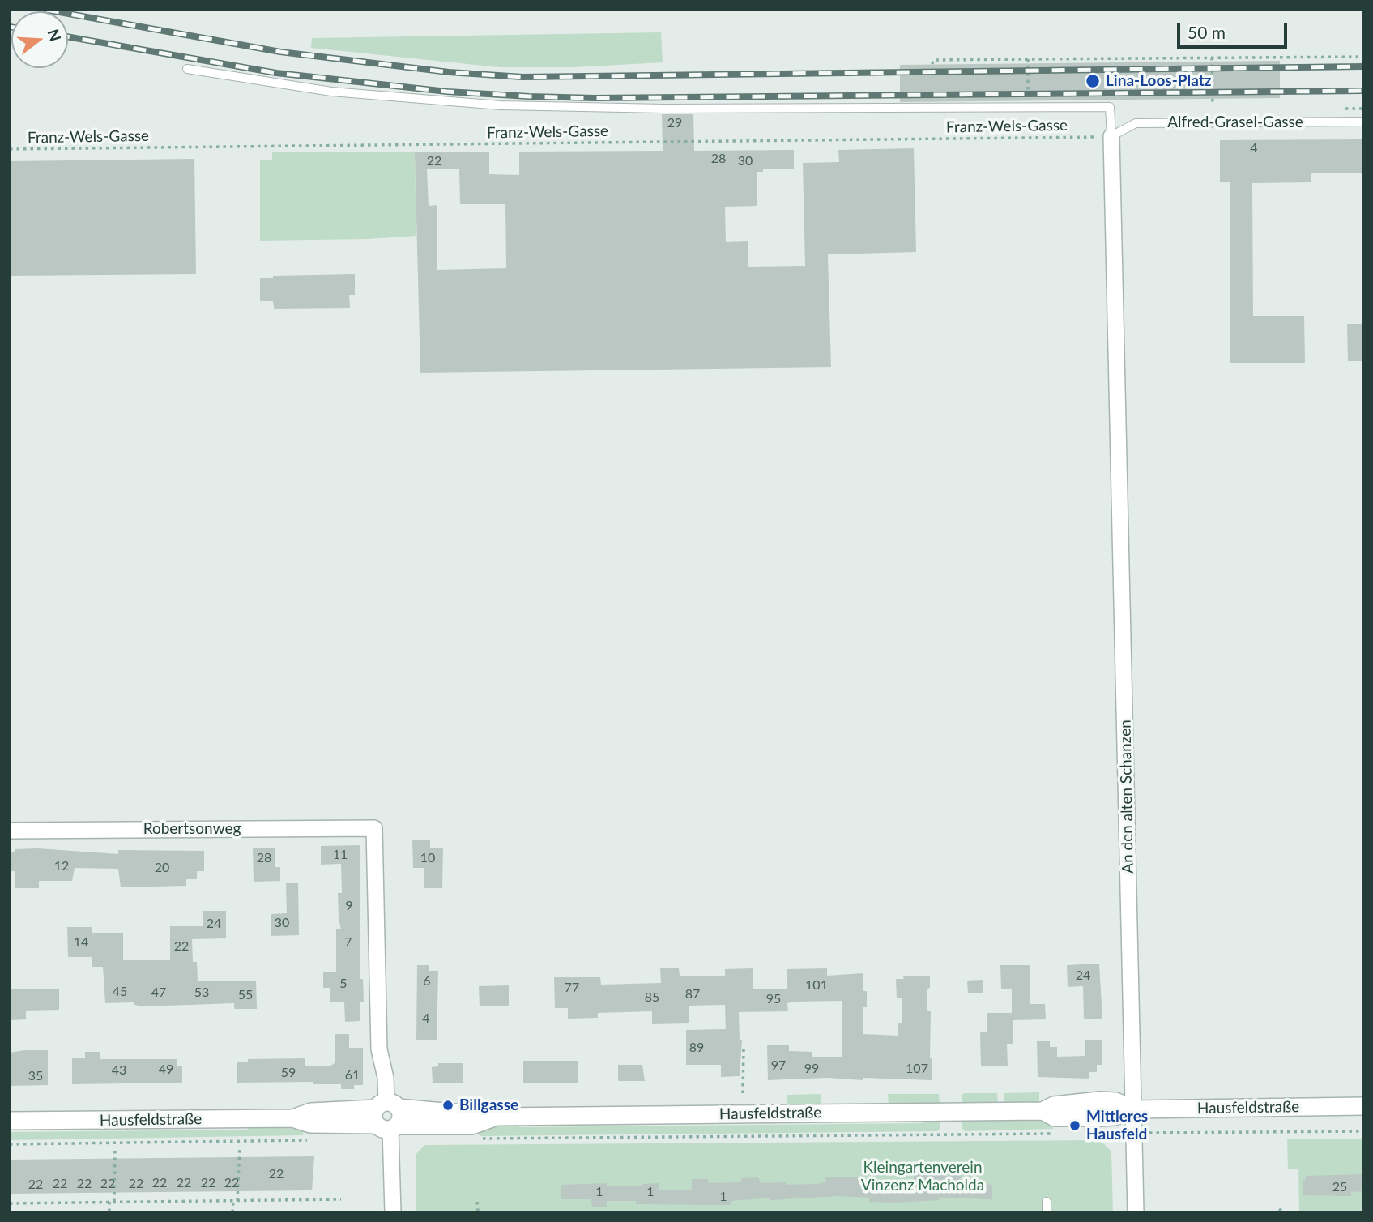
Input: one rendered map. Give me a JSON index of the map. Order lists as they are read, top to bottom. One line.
{"streets":{"street":["An den alten Schanzen","Robertsonweg","Hausfeldstraße"],"lane":["Alfred-Grasel-Gasse"],"path":["Franz-Wels-Gasse"]},"crossings":[["Alfred-Grasel-Gasse","An den alten Schanzen"],["An den alten Schanzen","Hausfeldstraße"],["Robertsonweg","Hausfeldstraße"]],"parks":["Kleingartenverein Vinzenz Macholda"],"places":["Lina-Loos-Platz","Billgasse","Mittleres Hausfeld"],"house_numbers":["29","4","28","22","30","11","28","10","12","20","9","30","24","14","7","22","24","6","5","101","77","45","47","53","87","55","85","95","4","89","97","99","107","49","43","59","61","35","22","22","22","22","22","22","22","22","22","22","25","1","1","1"],"scale_bar":"50 m","north":"right"}
